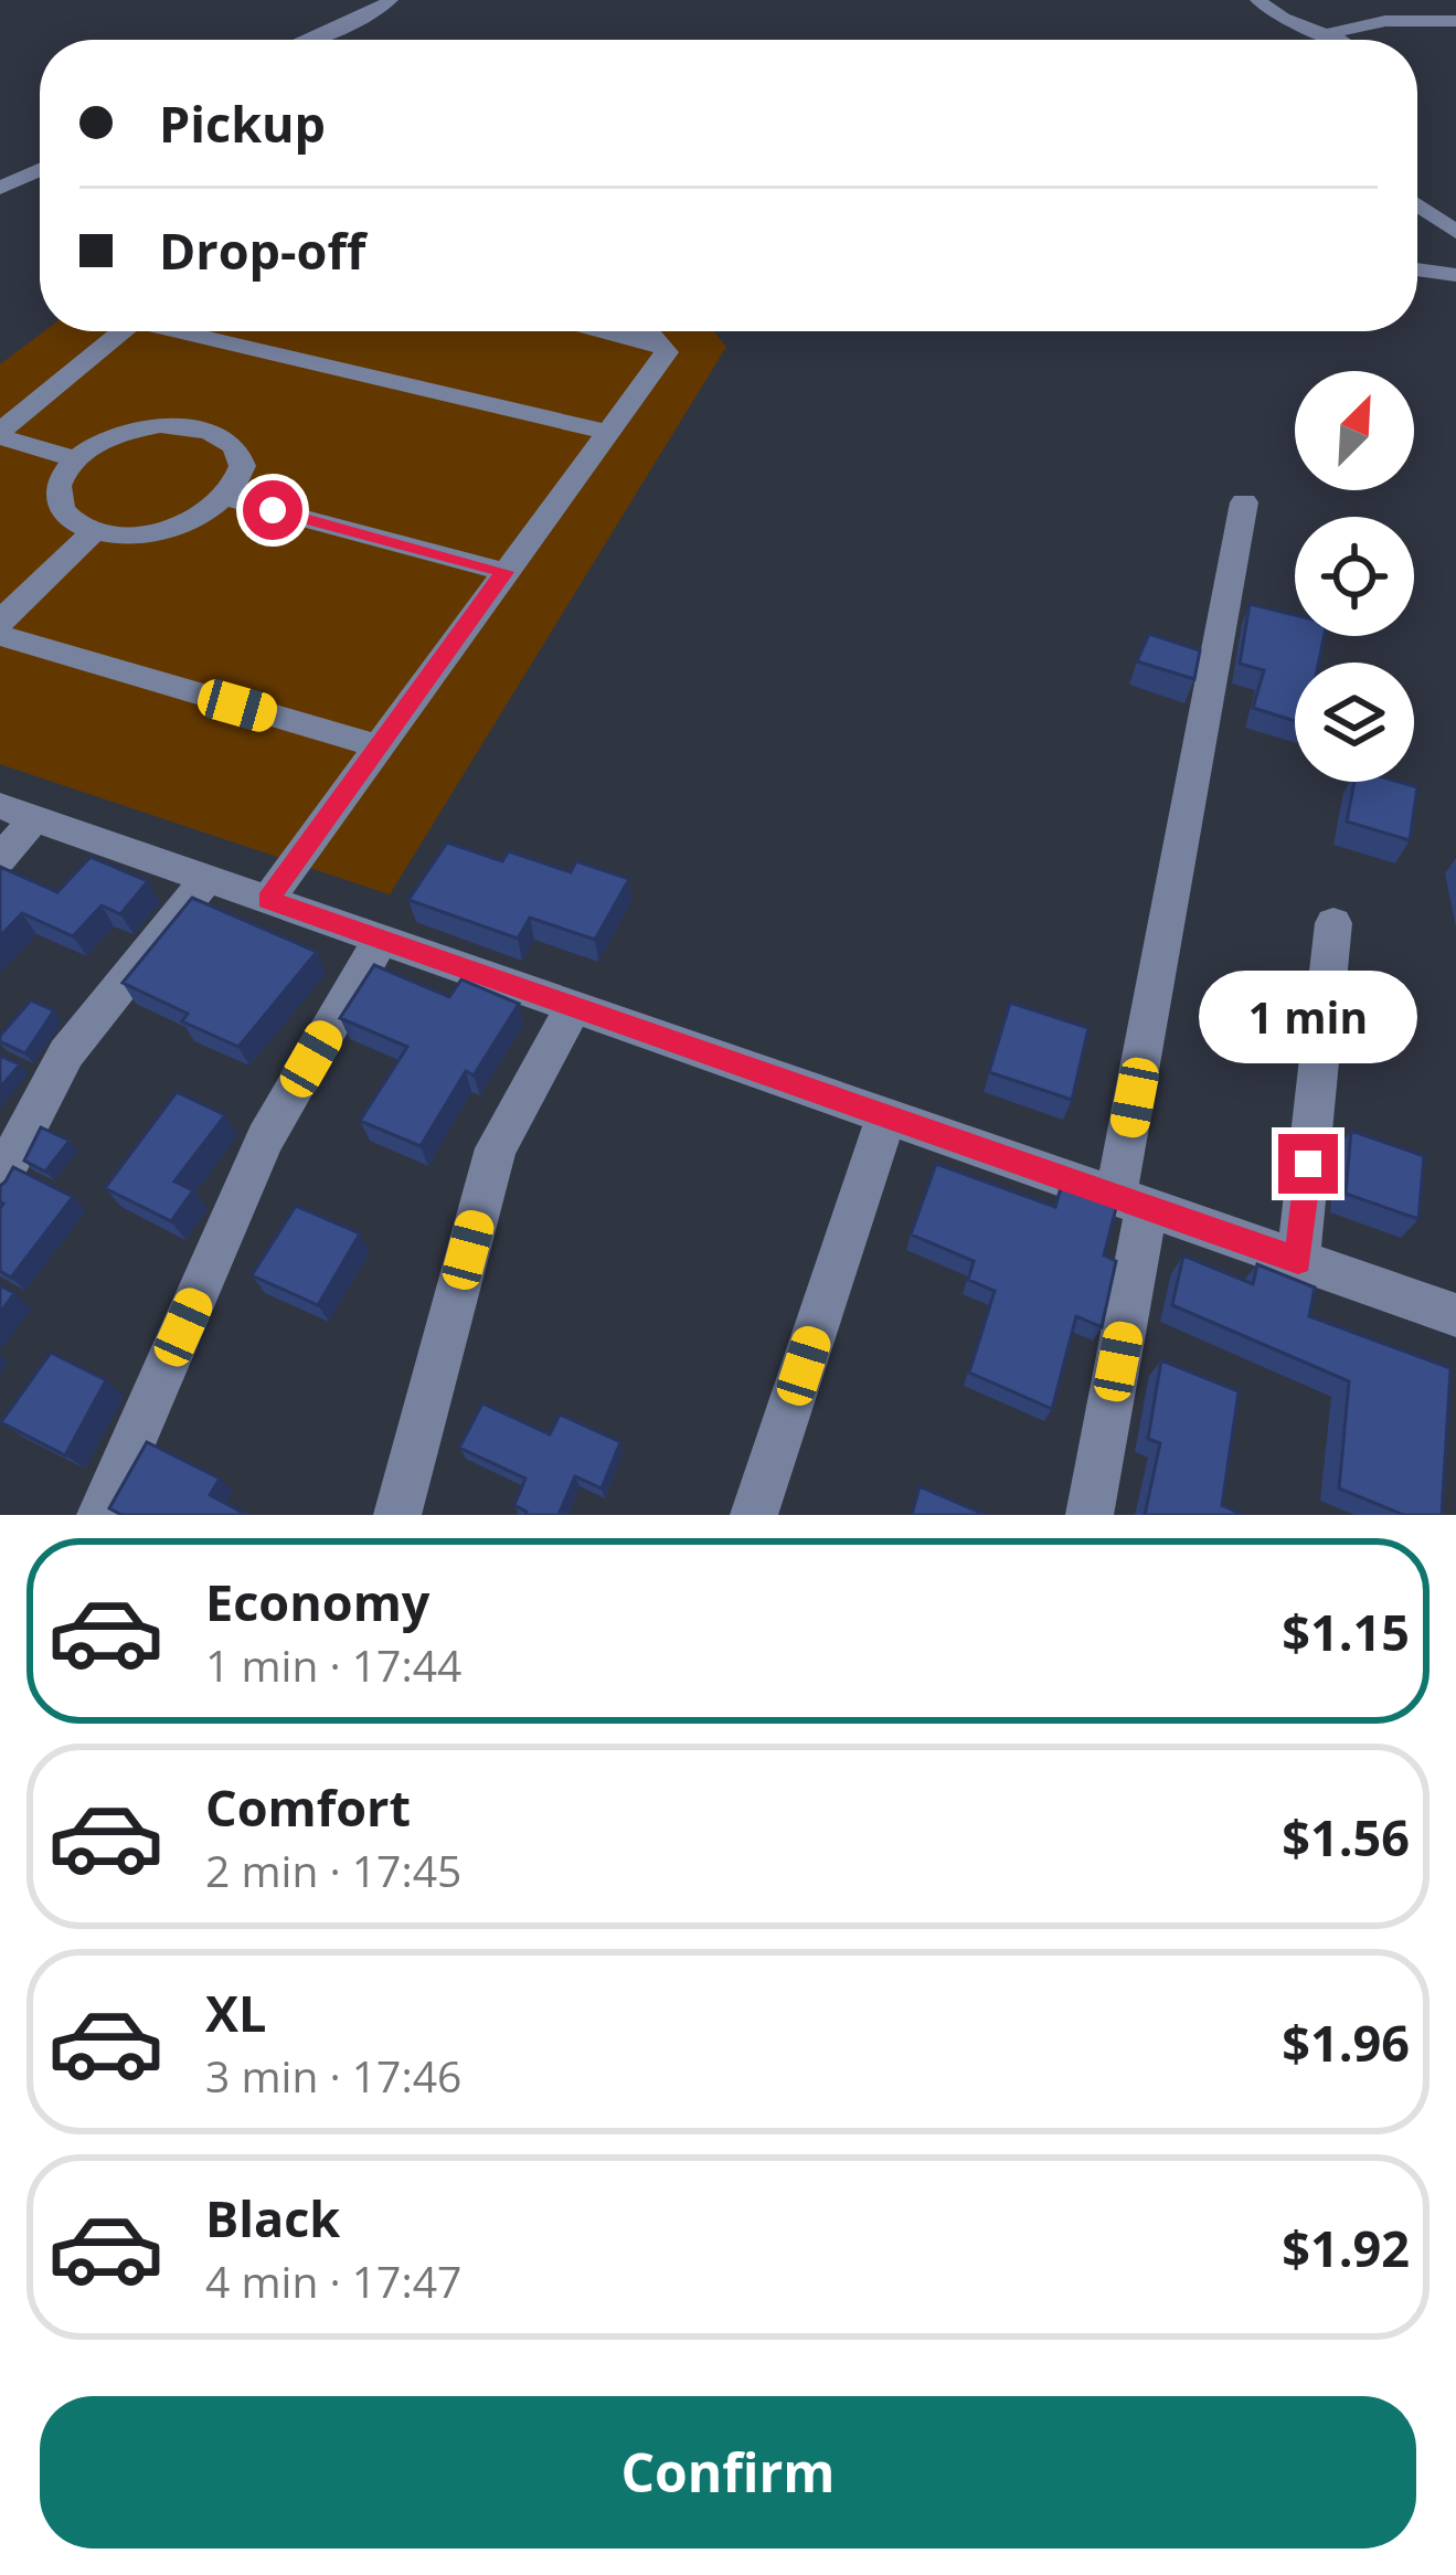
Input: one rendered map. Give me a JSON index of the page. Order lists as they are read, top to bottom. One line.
{"north":"top right","page":{"banner":["Pickup","Drop-off"],"bubble":"1 min","list":[{"name":"Economy","note":"1 min · 17:44","value":"$1.15"},{"name":"Comfort","note":"2 min · 17:45","value":"$1.56"},{"name":"XL","note":"3 min · 17:46","value":"$1.96"},{"name":"Black","note":"4 min · 17:47","value":"$1.92"}],"buttons":"Confirm"}}
